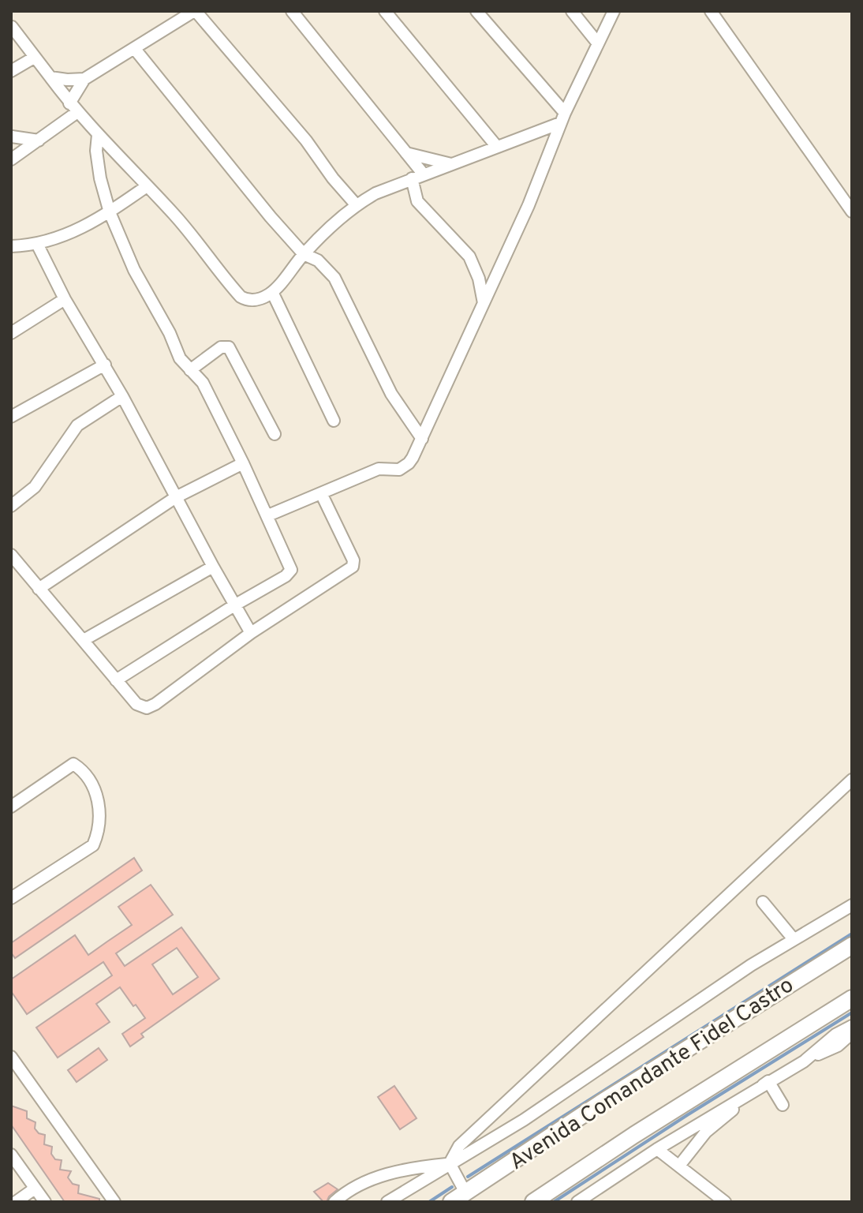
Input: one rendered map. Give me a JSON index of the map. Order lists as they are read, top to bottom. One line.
{"streets":{"highway":["Avenida Comandante Fidel Castro"]}}
